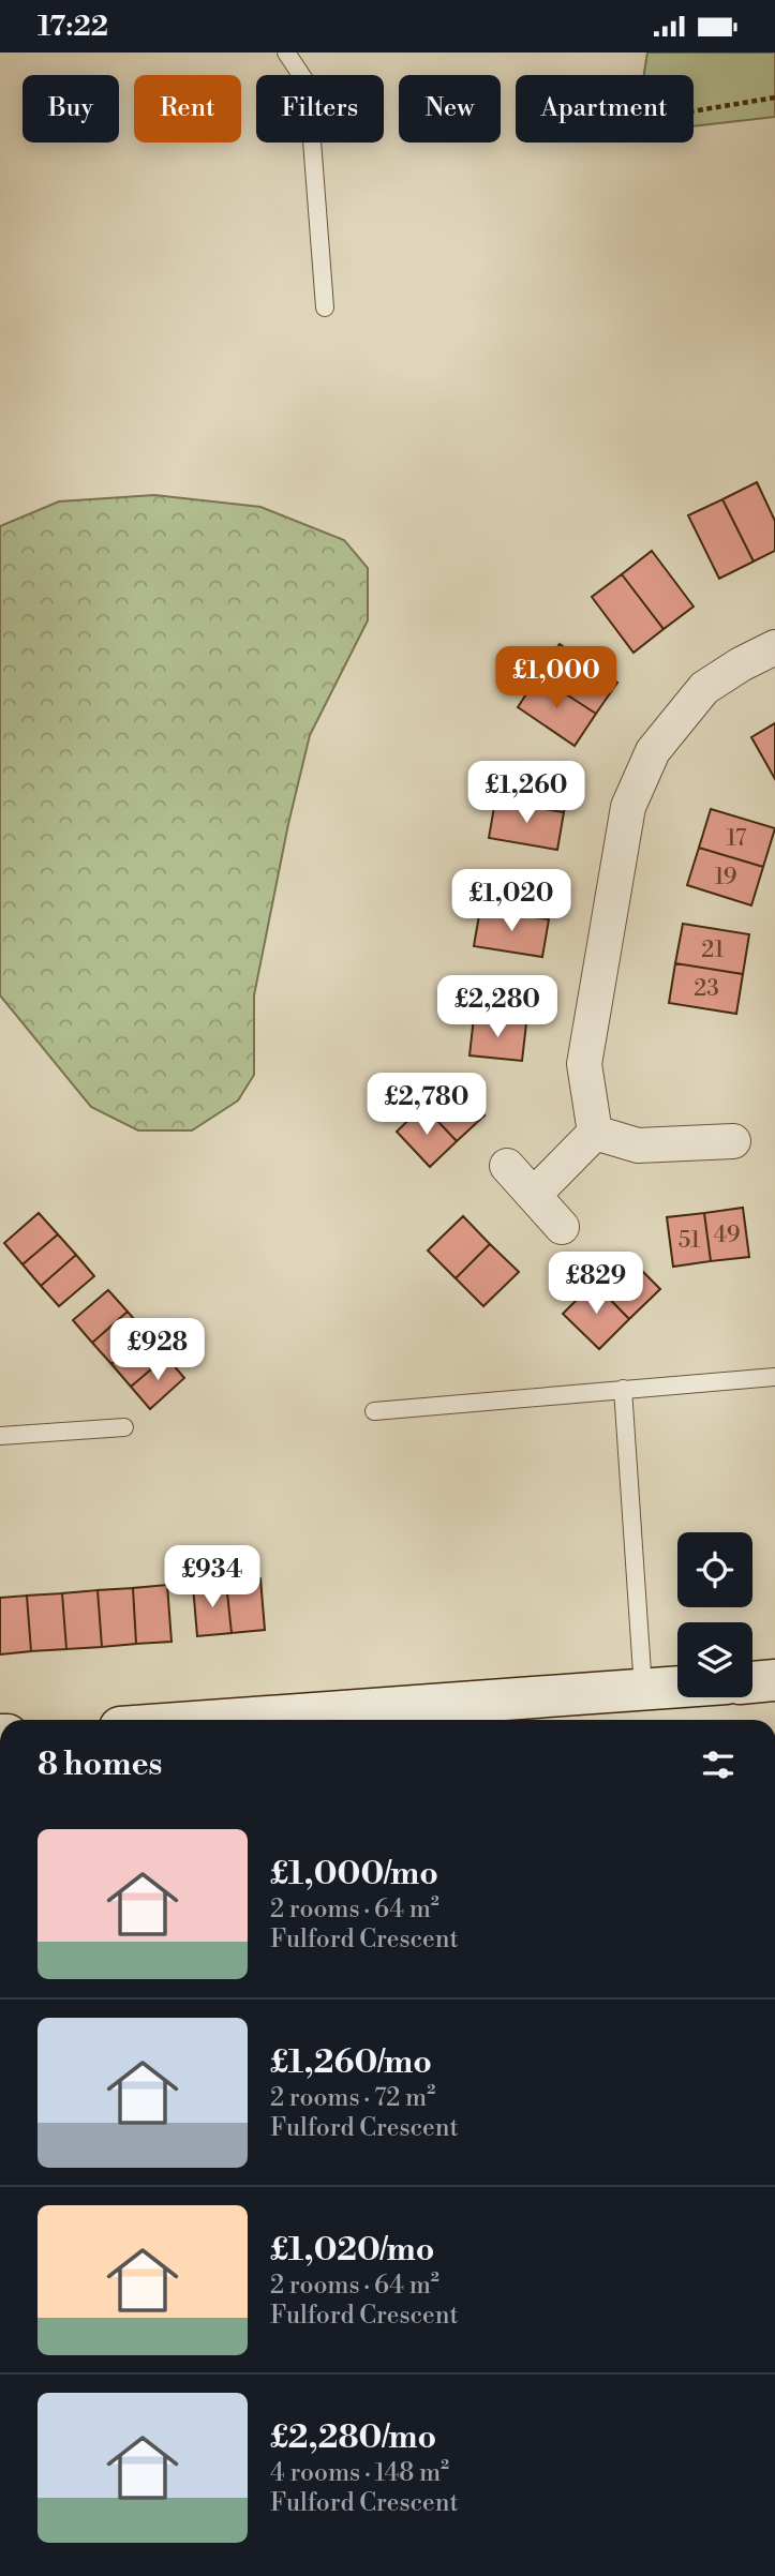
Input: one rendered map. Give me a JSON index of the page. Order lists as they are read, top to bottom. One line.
{"house_numbers":["17","19","21","23","49","51"],"page":{"status":"17:22","chip":["Buy","Rent","Filters","New","Apartment"],"price":["£1,000","£1,260","£1,020","£2,280","£2,780","£829","£928","£934"],"heading":"8 homes","list":[{"name":"£1,000/mo","note":"2 rooms · 64 m² · Fulford Crescent"},{"name":"£1,260/mo","note":"2 rooms · 72 m² · Fulford Crescent"},{"name":"£1,020/mo","note":"2 rooms · 64 m² · Fulford Crescent"},{"name":"£2,280/mo","note":"4 rooms · 148 m² · Fulford Crescent"}]}}
